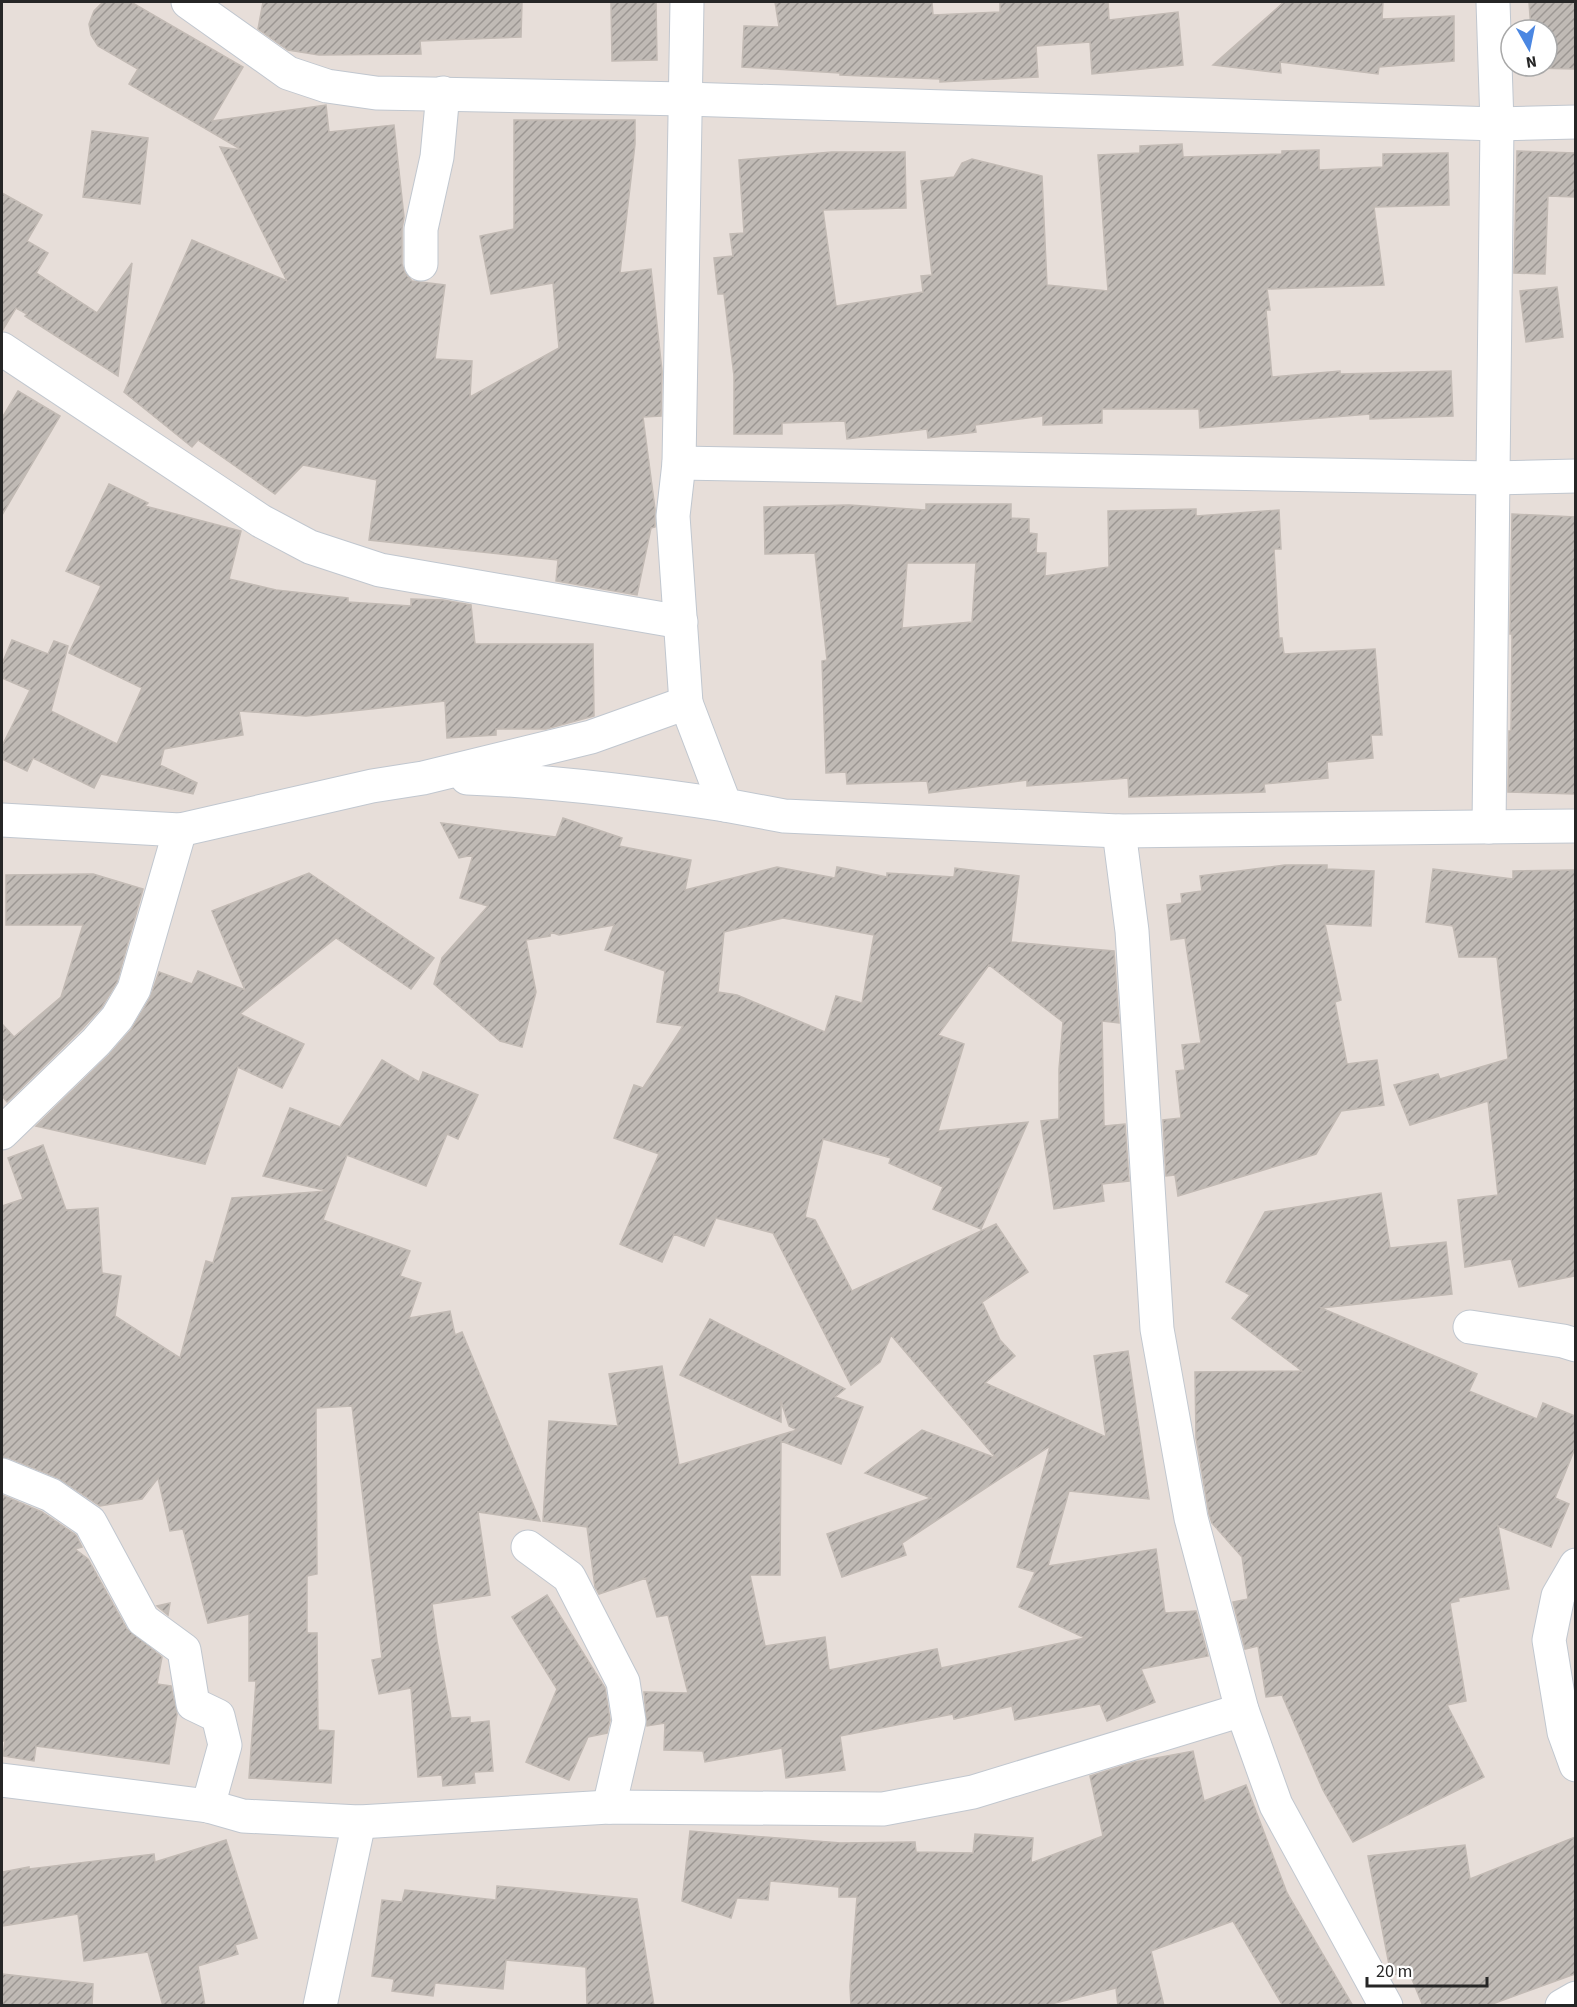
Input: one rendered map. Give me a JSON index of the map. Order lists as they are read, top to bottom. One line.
{"scale_bar":"20 m","north":"bottom"}
